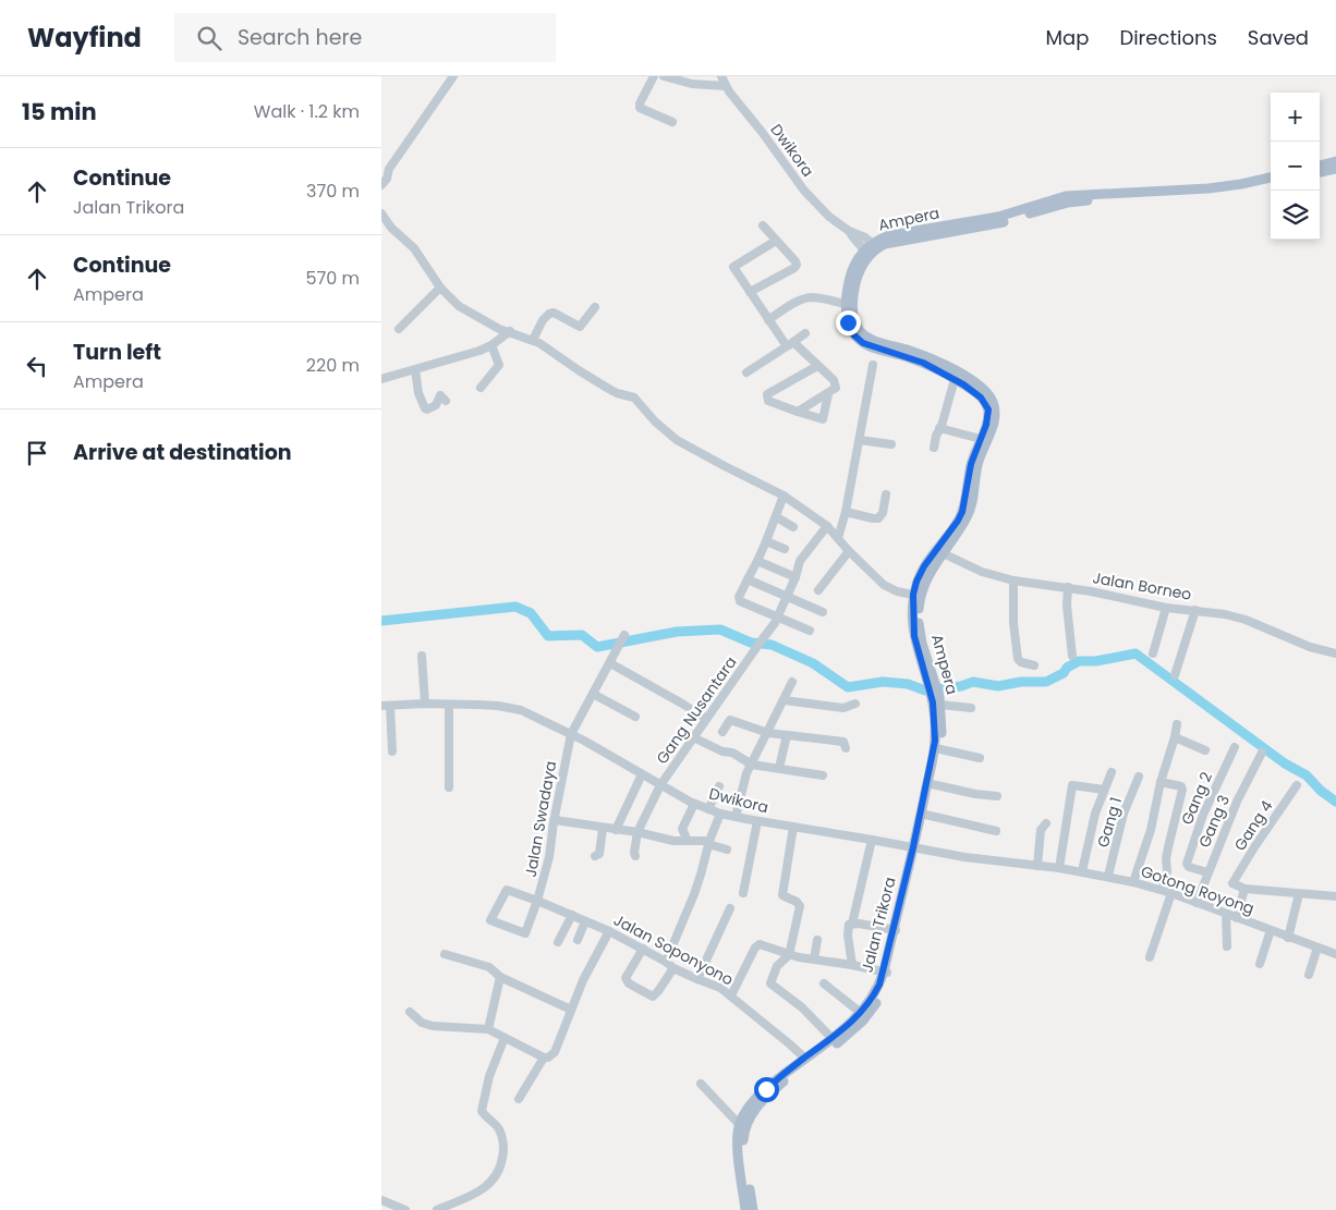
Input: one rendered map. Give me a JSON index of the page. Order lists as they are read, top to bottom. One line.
{"streets":{"main road":["Ampera","Jalan Trikora"],"street":["Dwikora","Jalan Borneo","Gang Nusantara","Gang 2","Jalan Swadaya","Gang 3","Gang 1","Gang 4","Gotong Royong","Jalan Soponyono"]},"crossings":[["Dwikora","Ampera"],["Dwikora","Gang Nusantara"],["Dwikora","Jalan Swadaya"],["Dwikora","Gotong Royong"],["Dwikora","Jalan Trikora"],["Ampera","Jalan Borneo"],["Ampera","Gotong Royong"],["Ampera","Jalan Trikora"],["Gang 2","Gang 3"],["Jalan Swadaya","Jalan Soponyono"],["Gang 3","Gotong Royong"],["Gang 1","Gotong Royong"],["Gotong Royong","Jalan Trikora"],["Jalan Trikora","Jalan Soponyono"]],"page":{"header":"Wayfind","search":"Search here","nav":["Map","Directions","Saved"],"heading":["15 min","Walk · 1.2 km"],"map_buttons":["+","−"],"list":[["Continue","Jalan Trikora","370 m"],["Continue","Ampera","570 m"],["Turn left","Ampera","220 m"],"Arrive at destination"]}}
